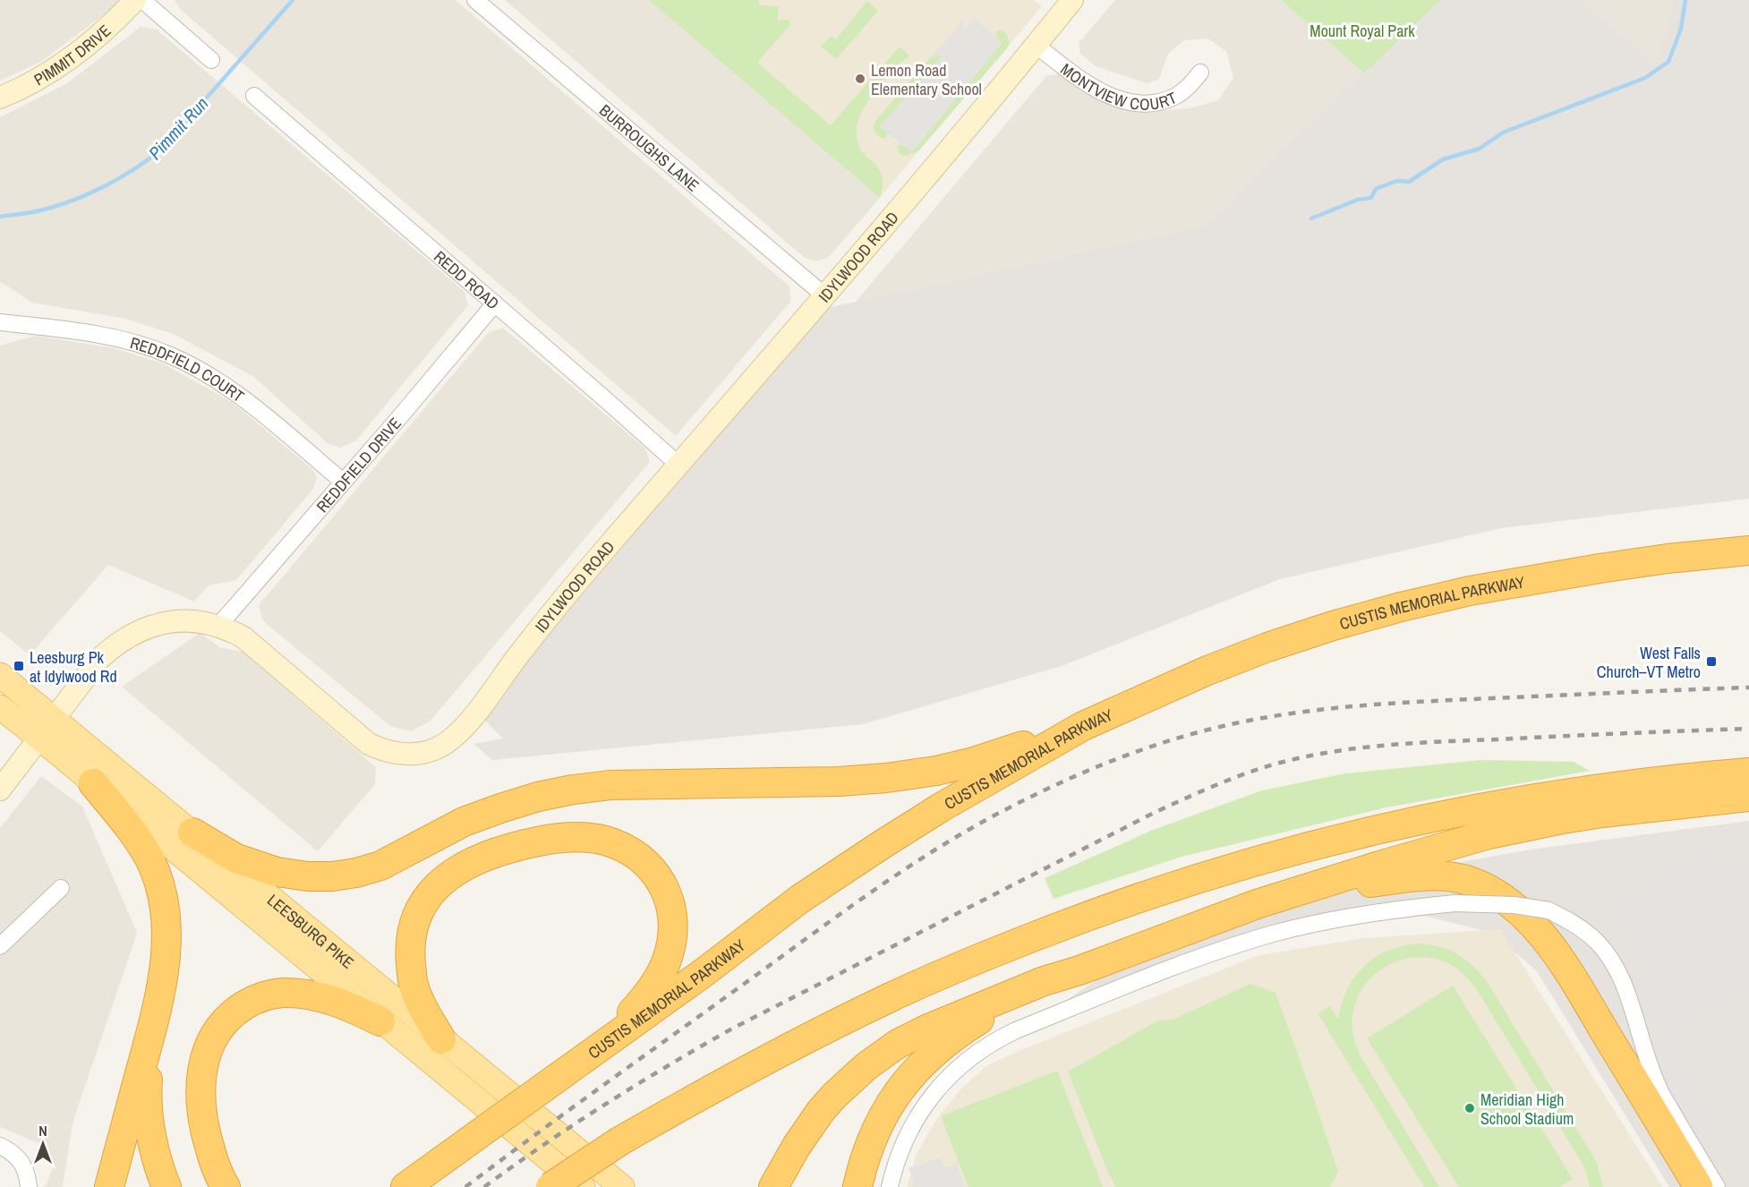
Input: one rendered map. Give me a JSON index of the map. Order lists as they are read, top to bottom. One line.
{"streets":{"highway":["CUSTIS MEMORIAL PARKWAY"],"main road":["PIMMIT DRIVE","IDYLWOOD ROAD","LEESBURG PIKE"],"street":["MONTVIEW COURT","BURROUGHS LANE","REDD ROAD","REDDFIELD COURT","REDDFIELD DRIVE"]},"crossings":[["MONTVIEW COURT","IDYLWOOD ROAD"],["BURROUGHS LANE","IDYLWOOD ROAD"],["IDYLWOOD ROAD","REDD ROAD"],["IDYLWOOD ROAD","REDDFIELD DRIVE"],["IDYLWOOD ROAD","LEESBURG PIKE"],["REDD ROAD","REDDFIELD DRIVE"],["REDDFIELD COURT","REDDFIELD DRIVE"]],"water":["Pimmit Run"],"parks":["Mount Royal Park"],"places":{"other":["Lemon Road Elementary School","Meridian High School Stadium"],"transit":["West Falls Church–VT Metro","Leesburg Pk at Idylwood Rd"]},"north":"top"}
